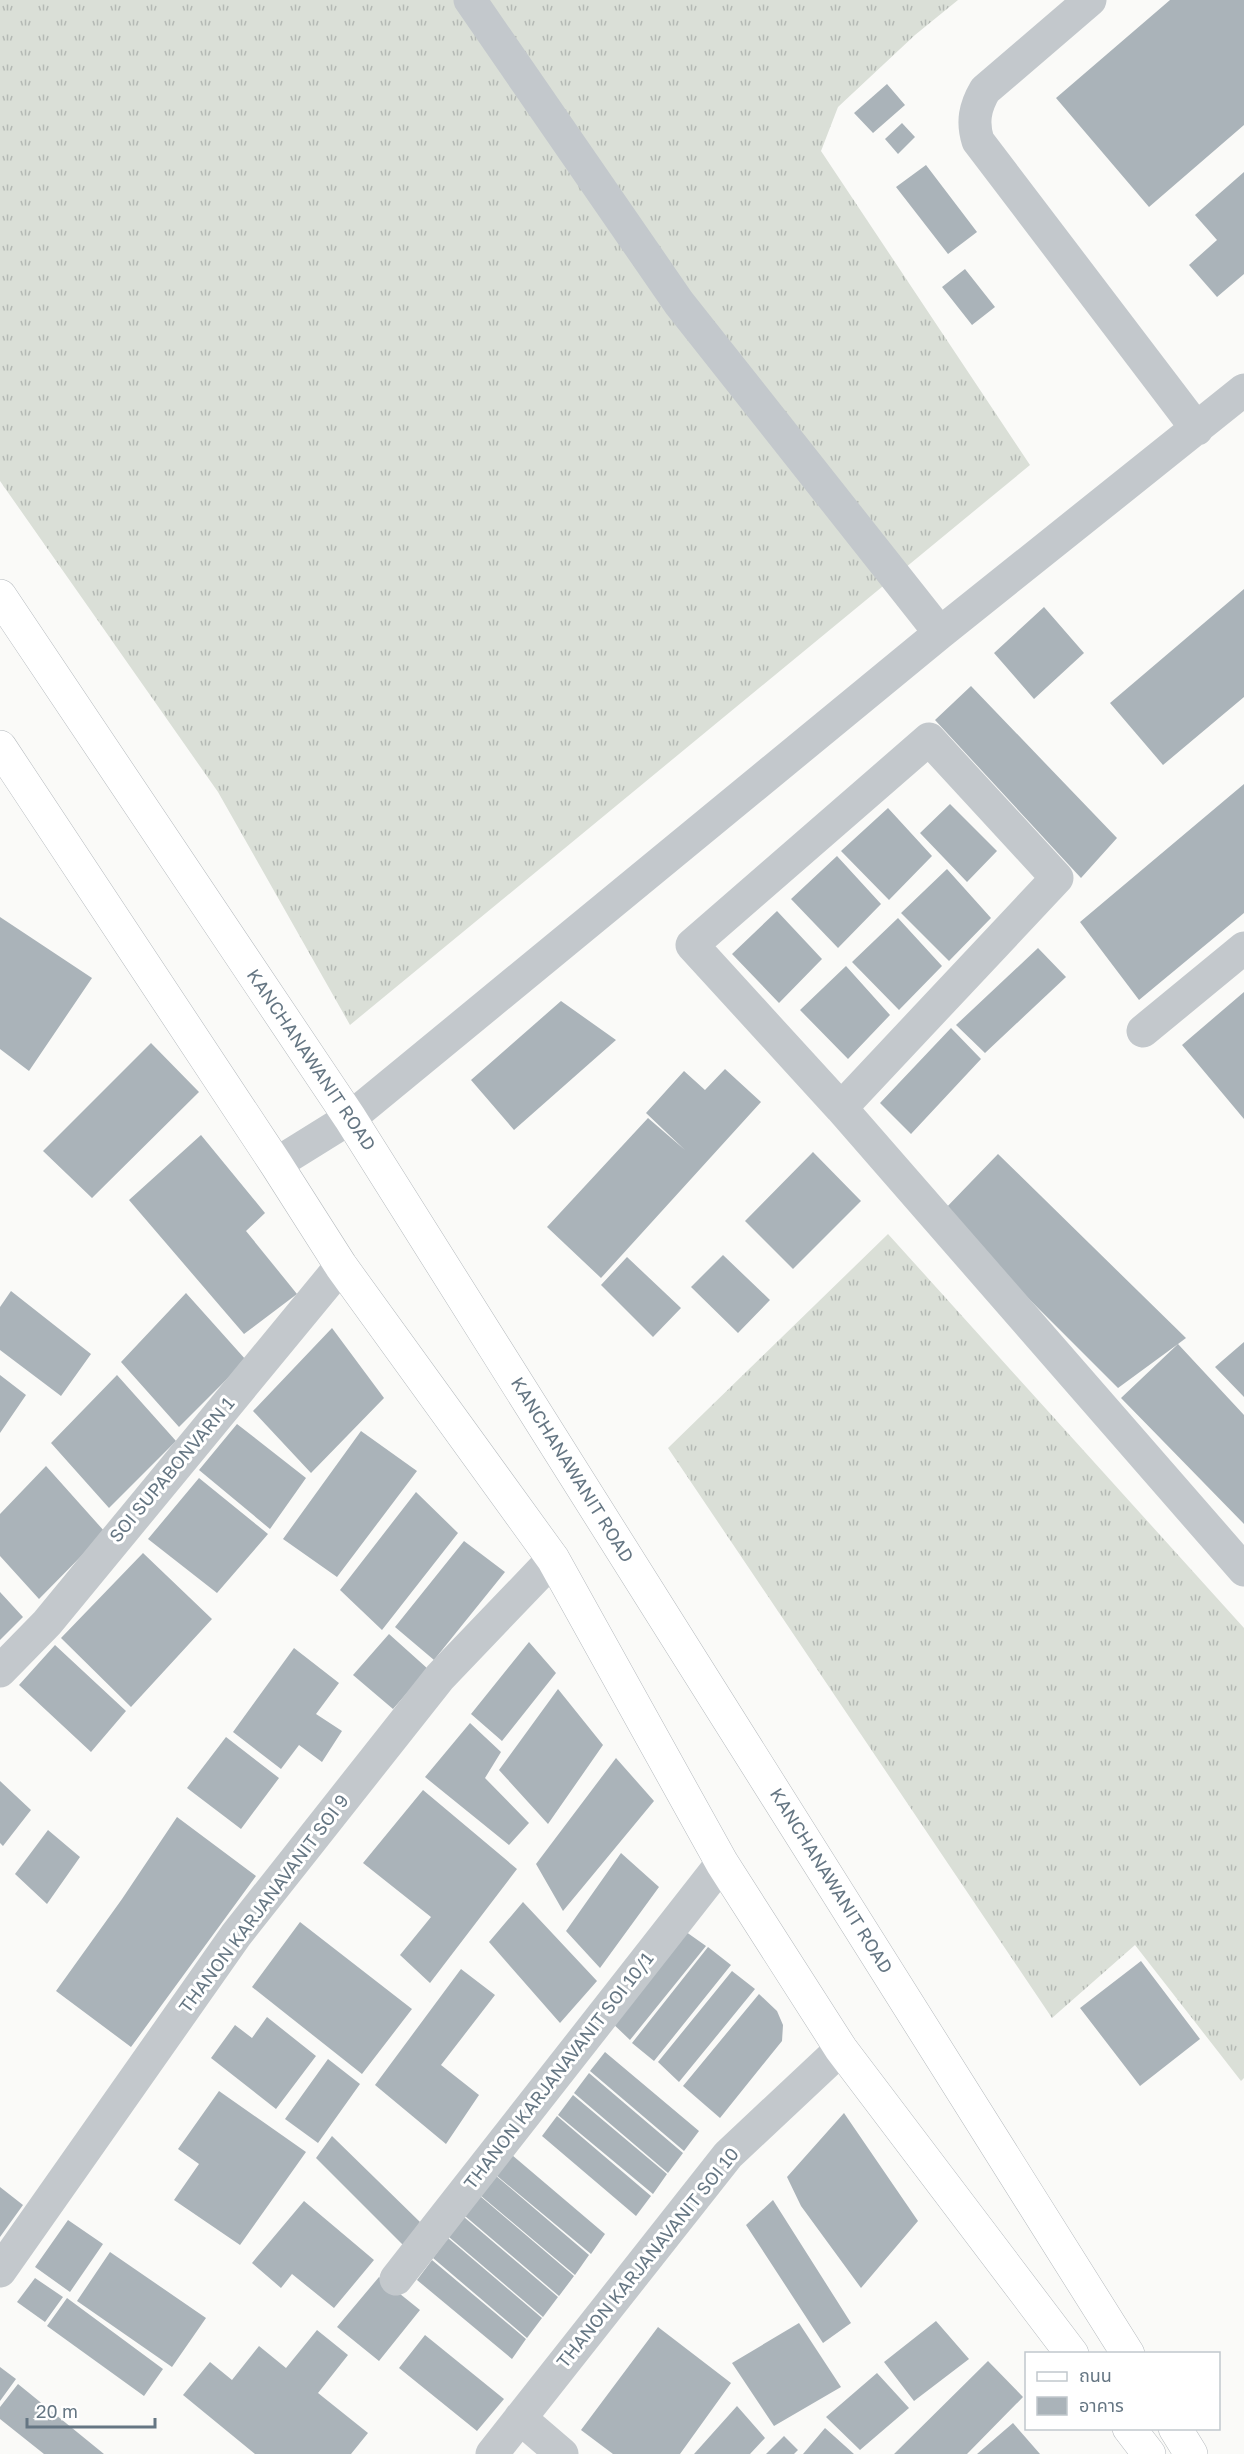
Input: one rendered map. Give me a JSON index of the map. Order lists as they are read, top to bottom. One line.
{"streets":{"main road":["KANCHANAWANIT ROAD"],"street":["SOI SUPABONVARN 1","THANON KARJANAVANIT SOI 9","THANON KARJANAVANIT SOI 10/1","THANON KARJANAVANIT SOI 10"]},"legend":["ถนน","อาคาร"],"scale_bar":"20 m"}
